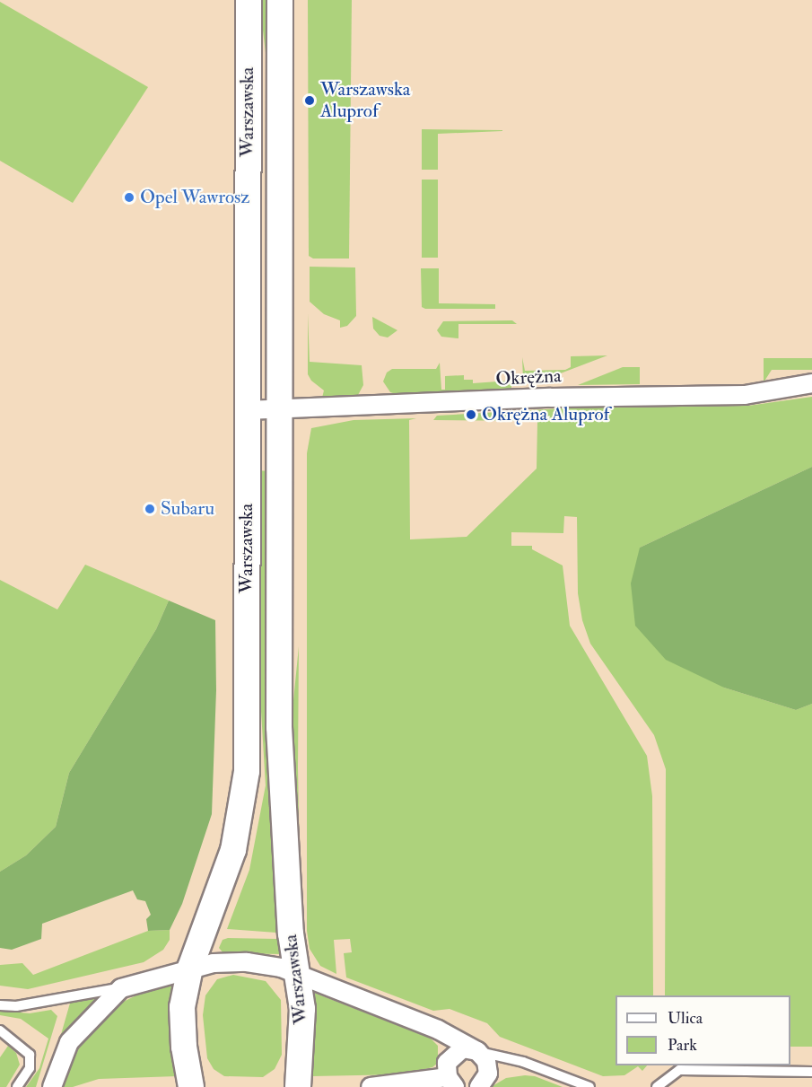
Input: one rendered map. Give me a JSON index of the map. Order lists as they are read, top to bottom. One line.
{"streets":{"main road":["Warszawska"],"street":["Okrężna"]},"crossings":[["Warszawska","Okrężna"]],"places":["Warszawska Aluprof","Opel Wawrosz","Okrężna Aluprof","Subaru"],"legend":["Ulica","Park"]}
